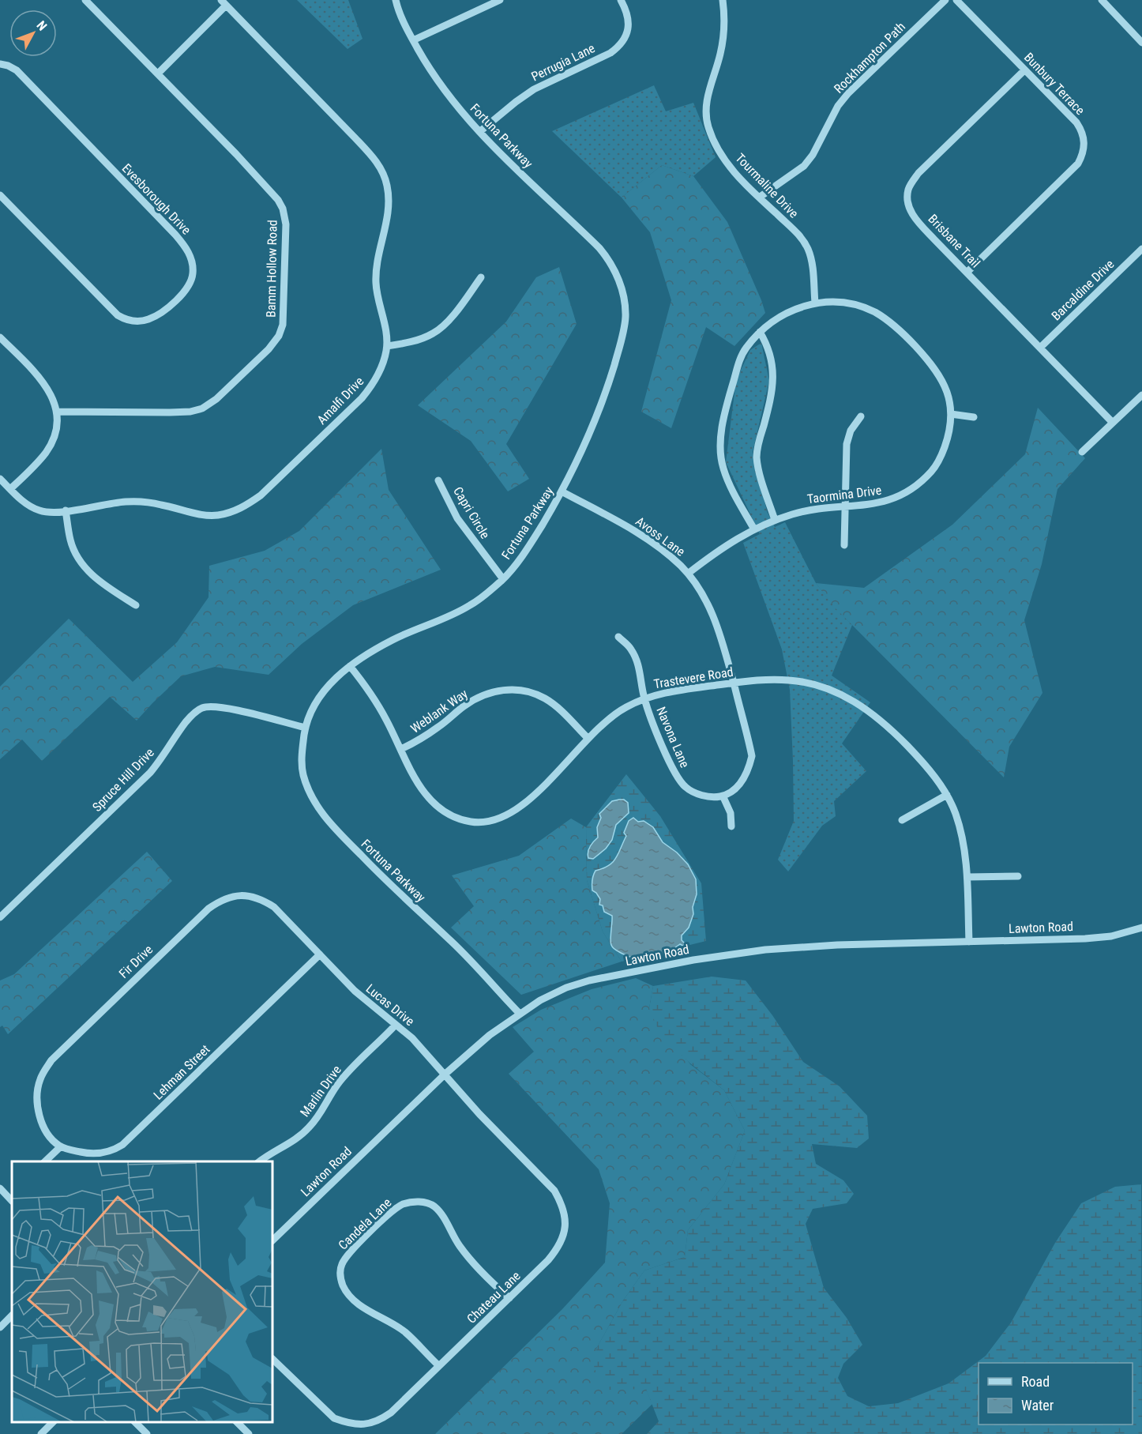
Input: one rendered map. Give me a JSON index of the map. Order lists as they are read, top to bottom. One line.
{"streets":{"street":["Rockhampton Path","Perrugia Lane","Bunbury Terrace","Fortuna Parkway","Tourmaline Drive","Evesborough Drive","Brisbane Trail","Bamm Hollow Road","Barcaldine Drive","Amalfi Drive","Taormina Drive","Capri Circle","Avoss Lane","Trastevere Road","Weblank Way","Navona Lane","Spruce Hill Drive","Lawton Road","Fir Drive","Lucas Drive","Lehman Street","Marlin Drive","Candela Lane","Chateau Lane"]},"crossings":[["Rockhampton Path","Tourmaline Drive"],["Perrugia Lane","Fortuna Parkway"],["Bunbury Terrace","Brisbane Trail"],["Fortuna Parkway","Capri Circle"],["Fortuna Parkway","Avoss Lane"],["Fortuna Parkway","Trastevere Road"],["Fortuna Parkway","Spruce Hill Drive"],["Fortuna Parkway","Lawton Road"],["Tourmaline Drive","Taormina Drive"],["Brisbane Trail","Barcaldine Drive"],["Taormina Drive","Avoss Lane"],["Avoss Lane","Trastevere Road"],["Trastevere Road","Weblank Way"],["Trastevere Road","Navona Lane"],["Trastevere Road","Lawton Road"],["Lawton Road","Lucas Drive"],["Lawton Road","Chateau Lane"],["Fir Drive","Lucas Drive"],["Fir Drive","Lehman Street"],["Lucas Drive","Lehman Street"],["Lucas Drive","Marlin Drive"],["Lucas Drive","Chateau Lane"],["Candela Lane","Chateau Lane"]],"legend":["Road","Water"],"north":"top right"}
